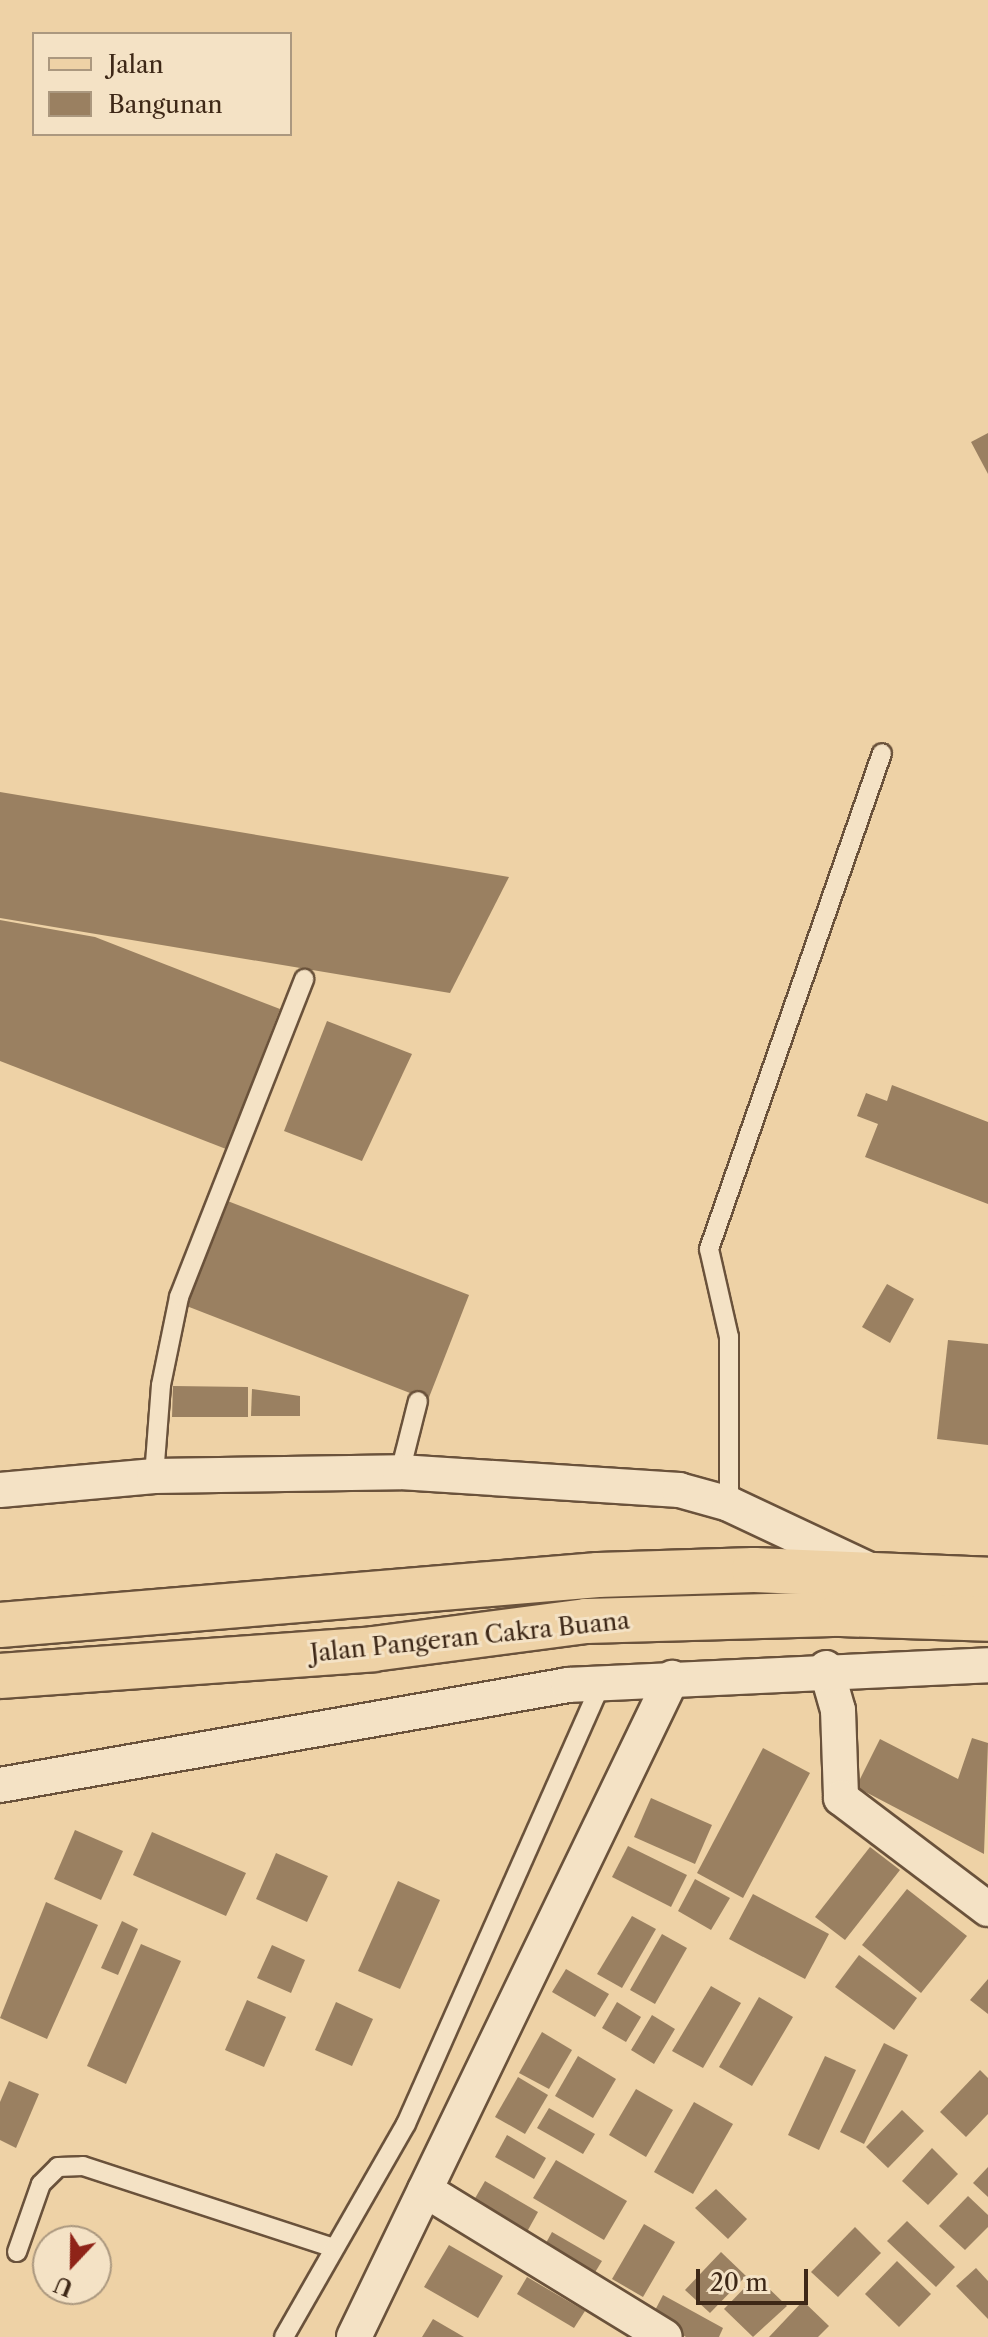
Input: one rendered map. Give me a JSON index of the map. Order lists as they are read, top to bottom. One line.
{"streets":{"main road":["Jalan Pangeran Cakra Buana"]},"legend":["Jalan","Bangunan"],"scale_bar":"20 m","north":"bottom"}
